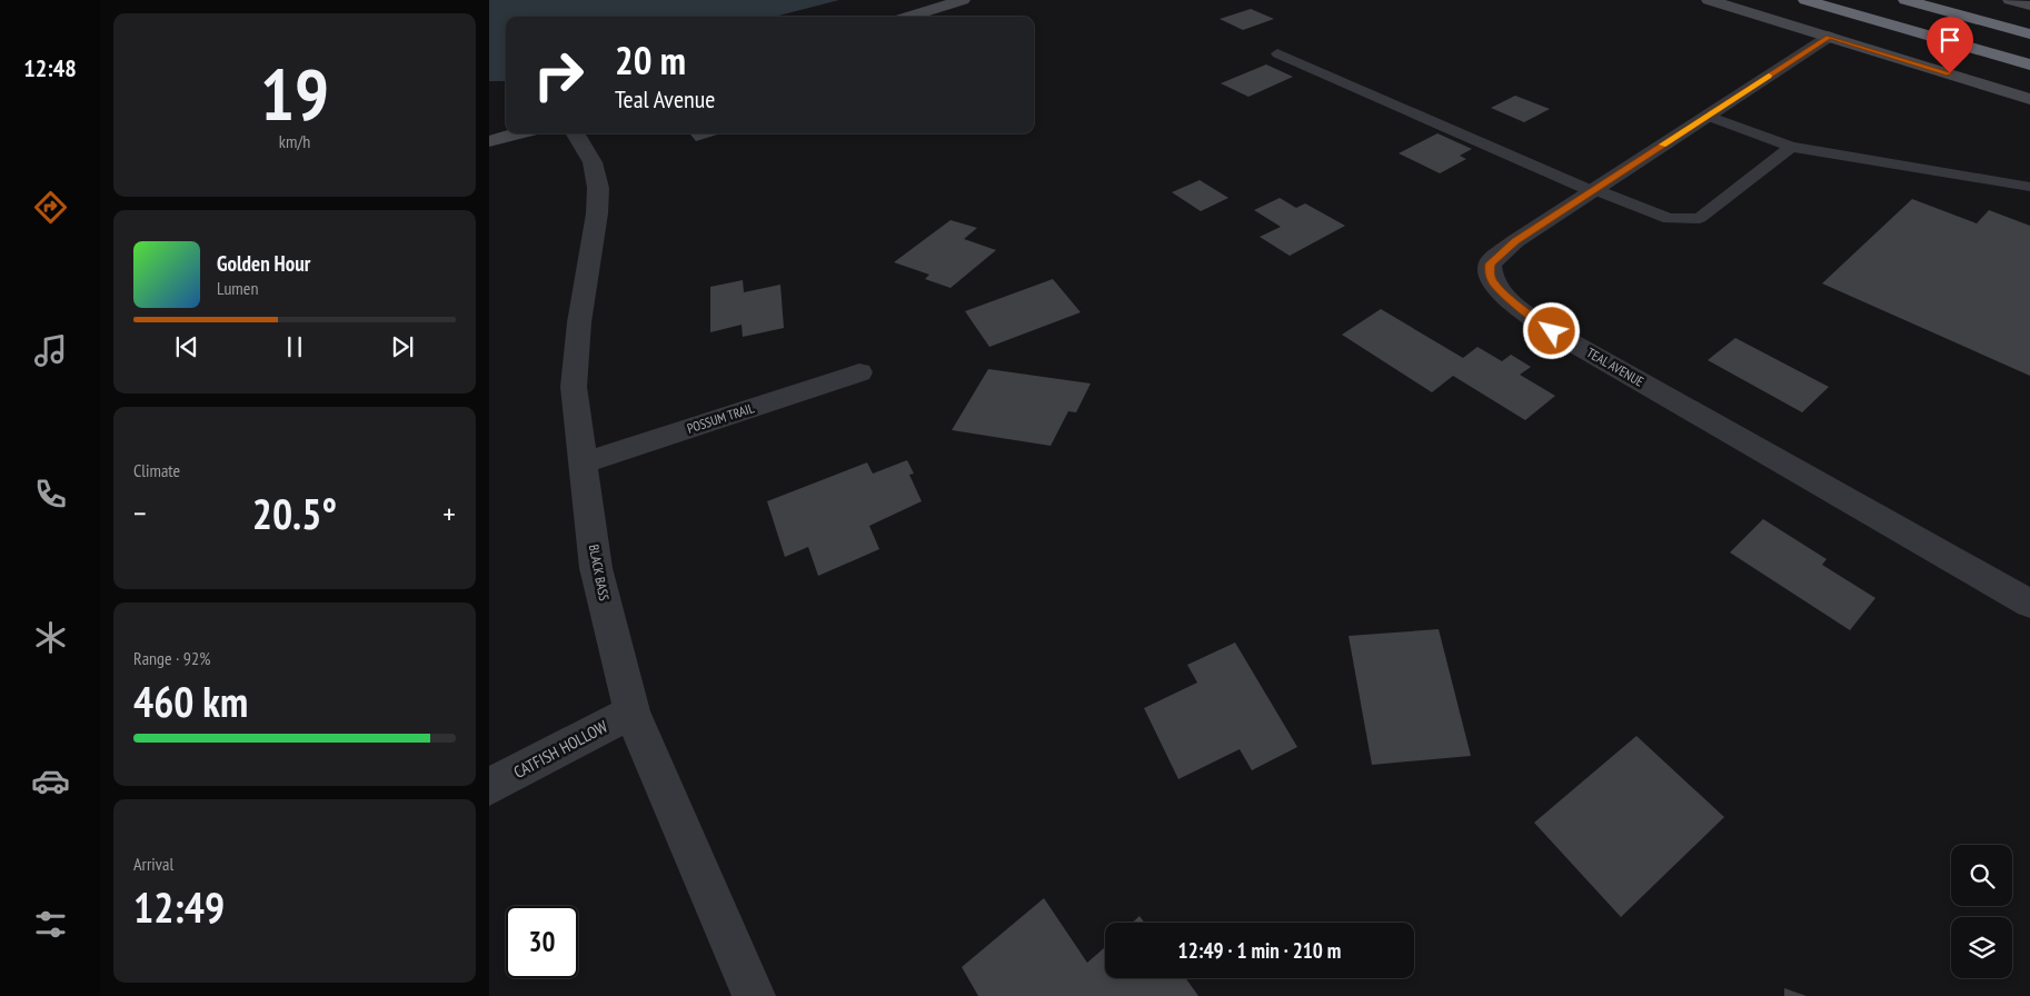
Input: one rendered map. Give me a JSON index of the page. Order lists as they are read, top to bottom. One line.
{"streets":{"street":["TEAL AVENUE","POSSUM TRAIL","BLACK BASS","CATFISH HOLLOW"]},"crossings":[["POSSUM TRAIL","BLACK BASS"],["BLACK BASS","CATFISH HOLLOW"]],"page":{"tabs":"12:48","tile":[["19","km/h"],"Climate",["Range · 92%","460 km"],["Arrival","12:49"]],"turn":["20 m","Teal Avenue"],"song":["Golden Hour","Lumen"],"heat":["−","20.5°","+"],"limit":"30","trip":"12:49 · 1 min · 210 m"}}
